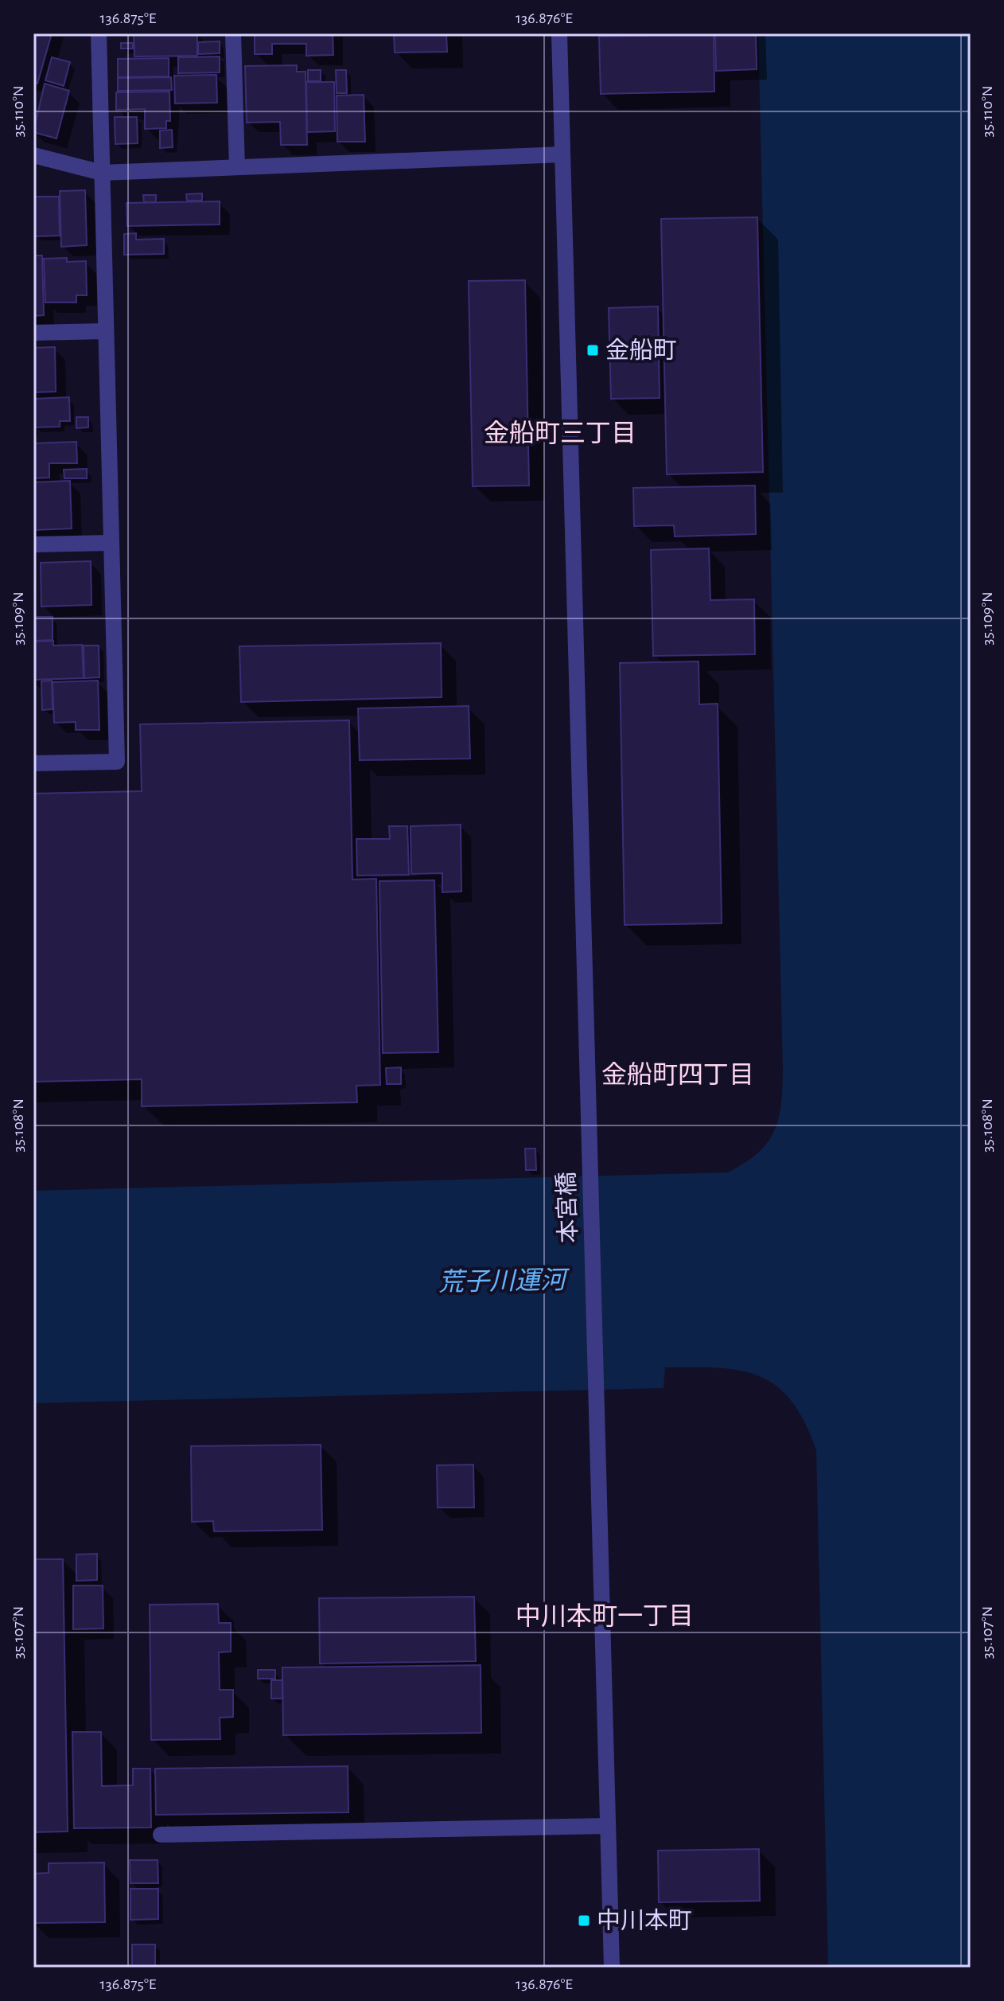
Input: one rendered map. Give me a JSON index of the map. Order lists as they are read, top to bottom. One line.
{"streets":{"street":["本宮橋"]},"districts":["金船町三丁目","金船町四丁目","中川本町一丁目"],"water":["荒子川運河"],"places":{"transit":["金船町","中川本町"]},"coordinates":["136.875°E","136.876°E","35.110°N","35.109°N","35.108°N","35.107°N"]}
